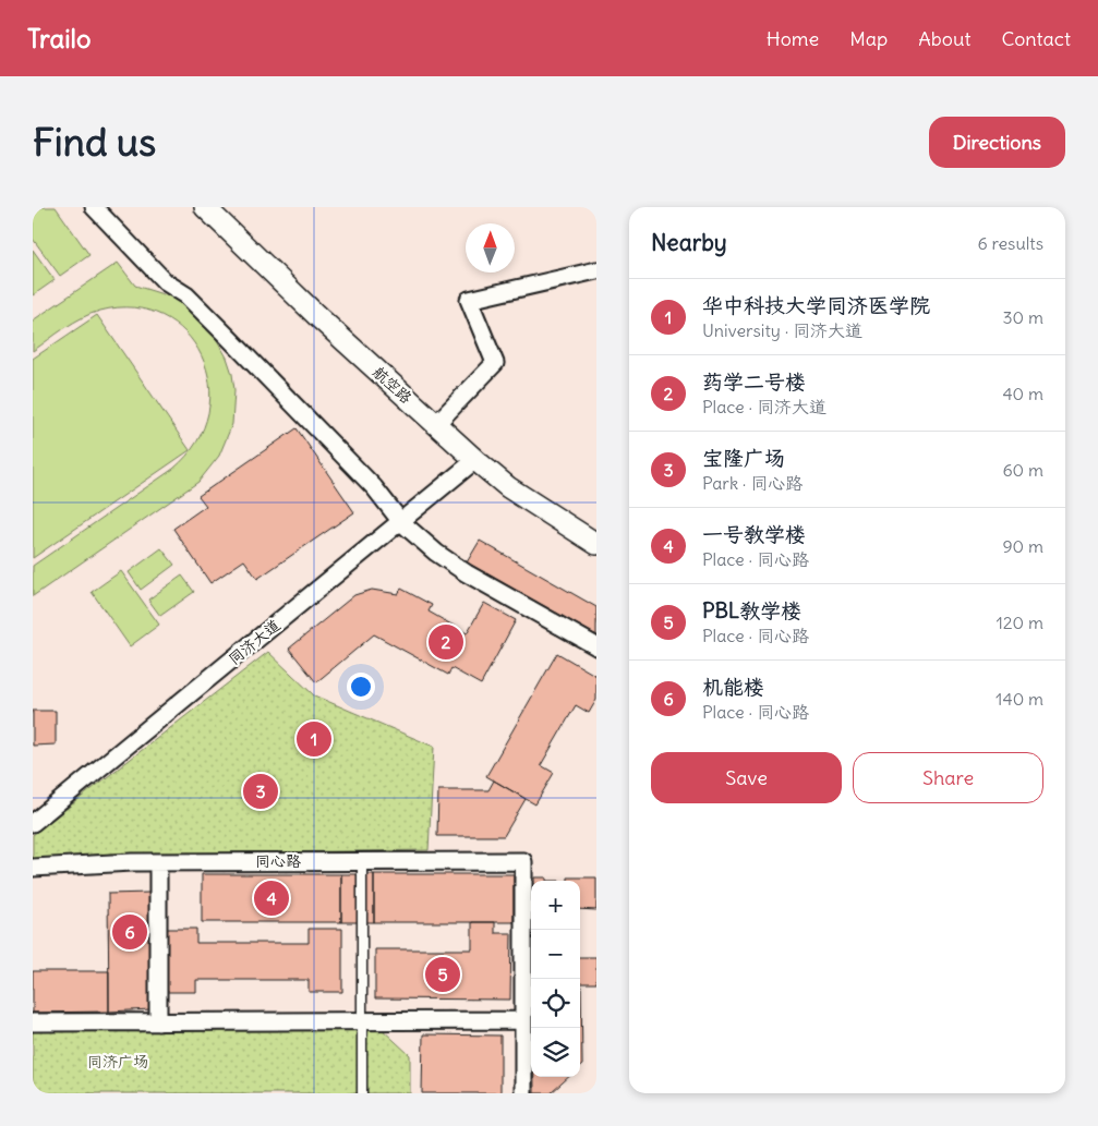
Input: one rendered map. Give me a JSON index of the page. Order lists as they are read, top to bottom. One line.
{"streets":{"street":["航空路","同济大道","同心路"]},"crossings":[["航空路","同济大道"]],"parks":["同济广场"],"north":"top","page":{"header":"Trailo","nav":["Home","Map","About","Contact"],"buttons":["Directions",["Save","Share"]],"title":"Find us","heading":["Nearby","6 results"],"list":[{"mark":"1","name":"华中科技大学同济医学院","note":"University · 同济大道","value":"30 m"},{"mark":"2","name":"药学二号楼","note":"Place · 同济大道","value":"40 m"},{"mark":"3","name":"宝隆广场","note":"Park · 同心路","value":"60 m"},{"mark":"4","name":"一号教学楼","note":"Place · 同心路","value":"90 m"},{"mark":"5","name":"PBL教学楼","note":"Place · 同心路","value":"120 m"},{"mark":"6","name":"机能楼","note":"Place · 同心路","value":"140 m"}],"pins":["2","1","3","4","6","5"],"map_buttons":["+","−"]}}
